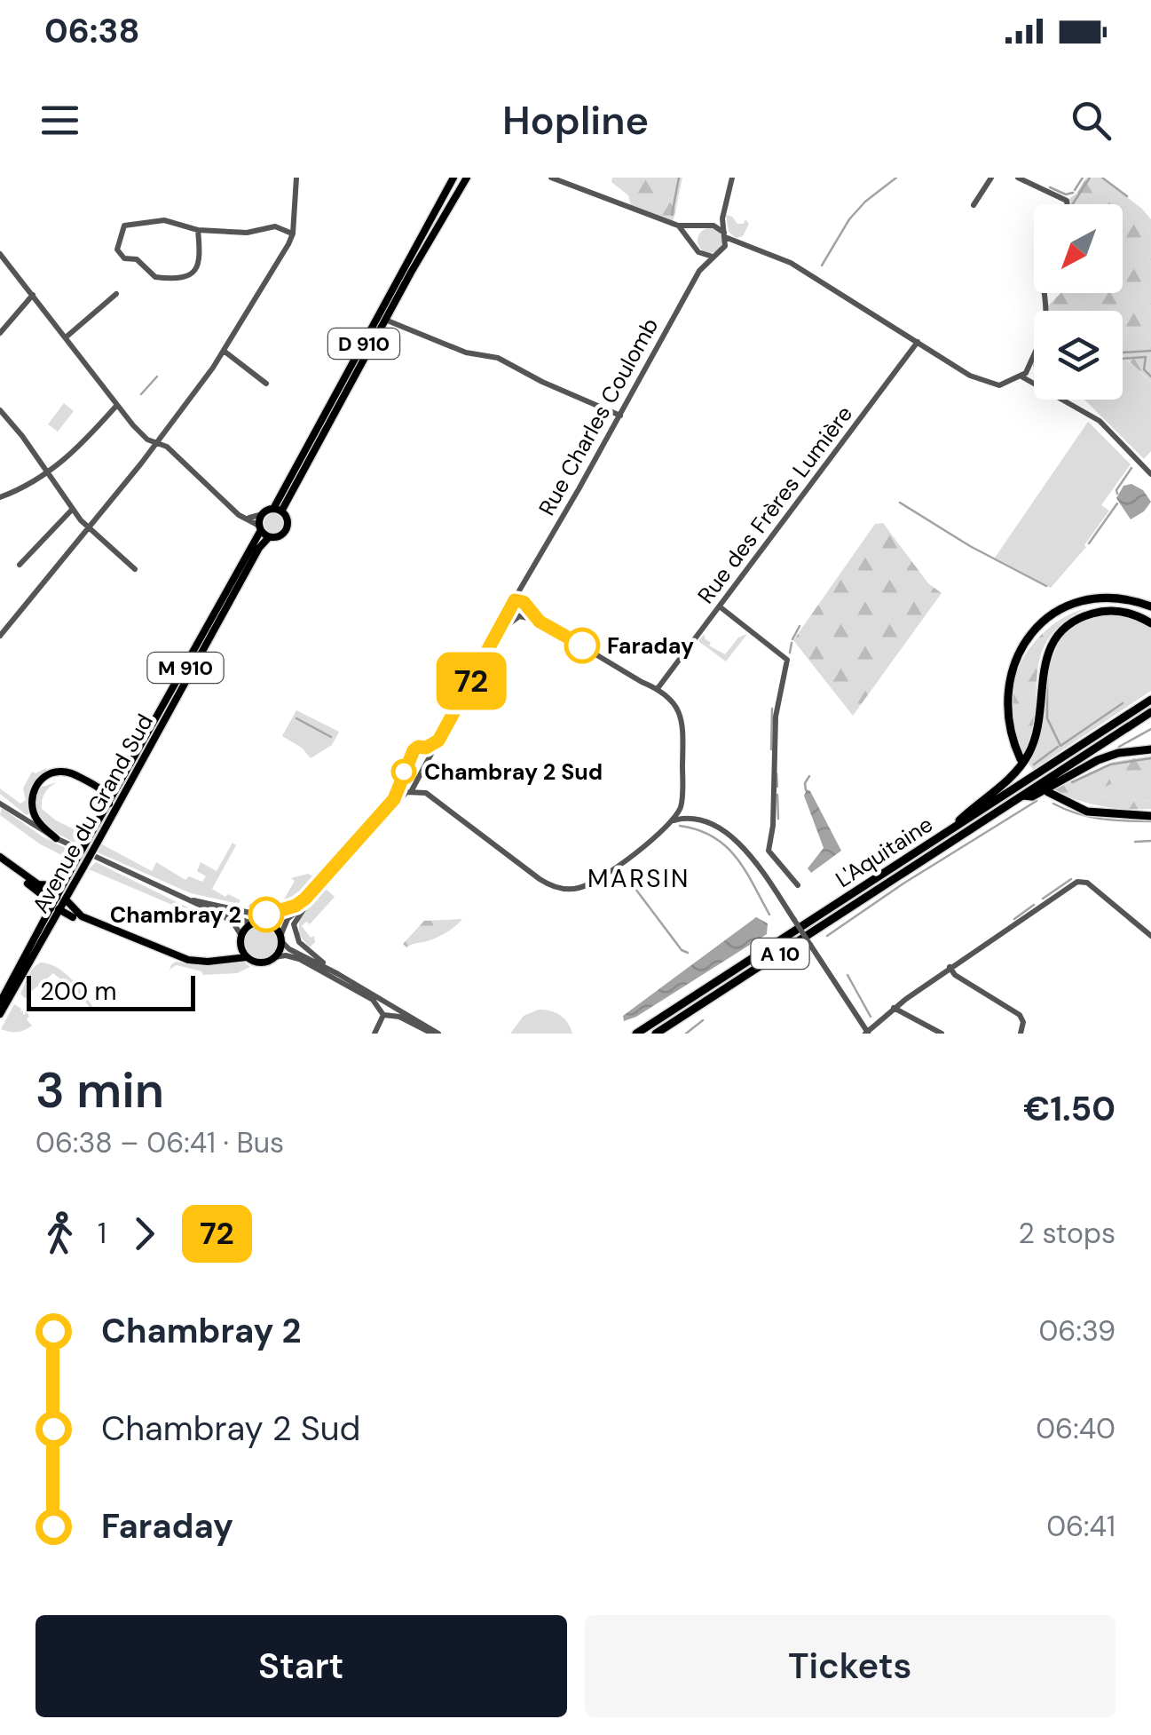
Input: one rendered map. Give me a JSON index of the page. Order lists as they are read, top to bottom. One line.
{"streets":{"highway":["L'Aquitaine","A 10"],"main road":["D 910","M 910","Avenue du Grand Sud"],"street":["Rue Charles Coulomb","Rue des Frères Lumière"]},"crossings":[["D 910","Avenue du Grand Sud"],["Rue Charles Coulomb","Rue des Frères Lumière"]],"districts":["MARSIN"],"places":["Faraday","Chambray 2 Sud","Chambray 2"],"lines":["bus line 72"],"scale_bar":"200 m","north":"bottom left","page":{"status":"06:38","header":"Hopline","on_map":"72","scale":"200 m","heading":["3 min","06:38 – 06:41 · Bus","€1.50"],"legs":["1","72","2 stops"],"list":[{"name":"Chambray 2","value":"06:39"},{"name":"Chambray 2 Sud","value":"06:40"},{"name":"Faraday","value":"06:41"}],"buttons":["Start","Tickets"]}}
